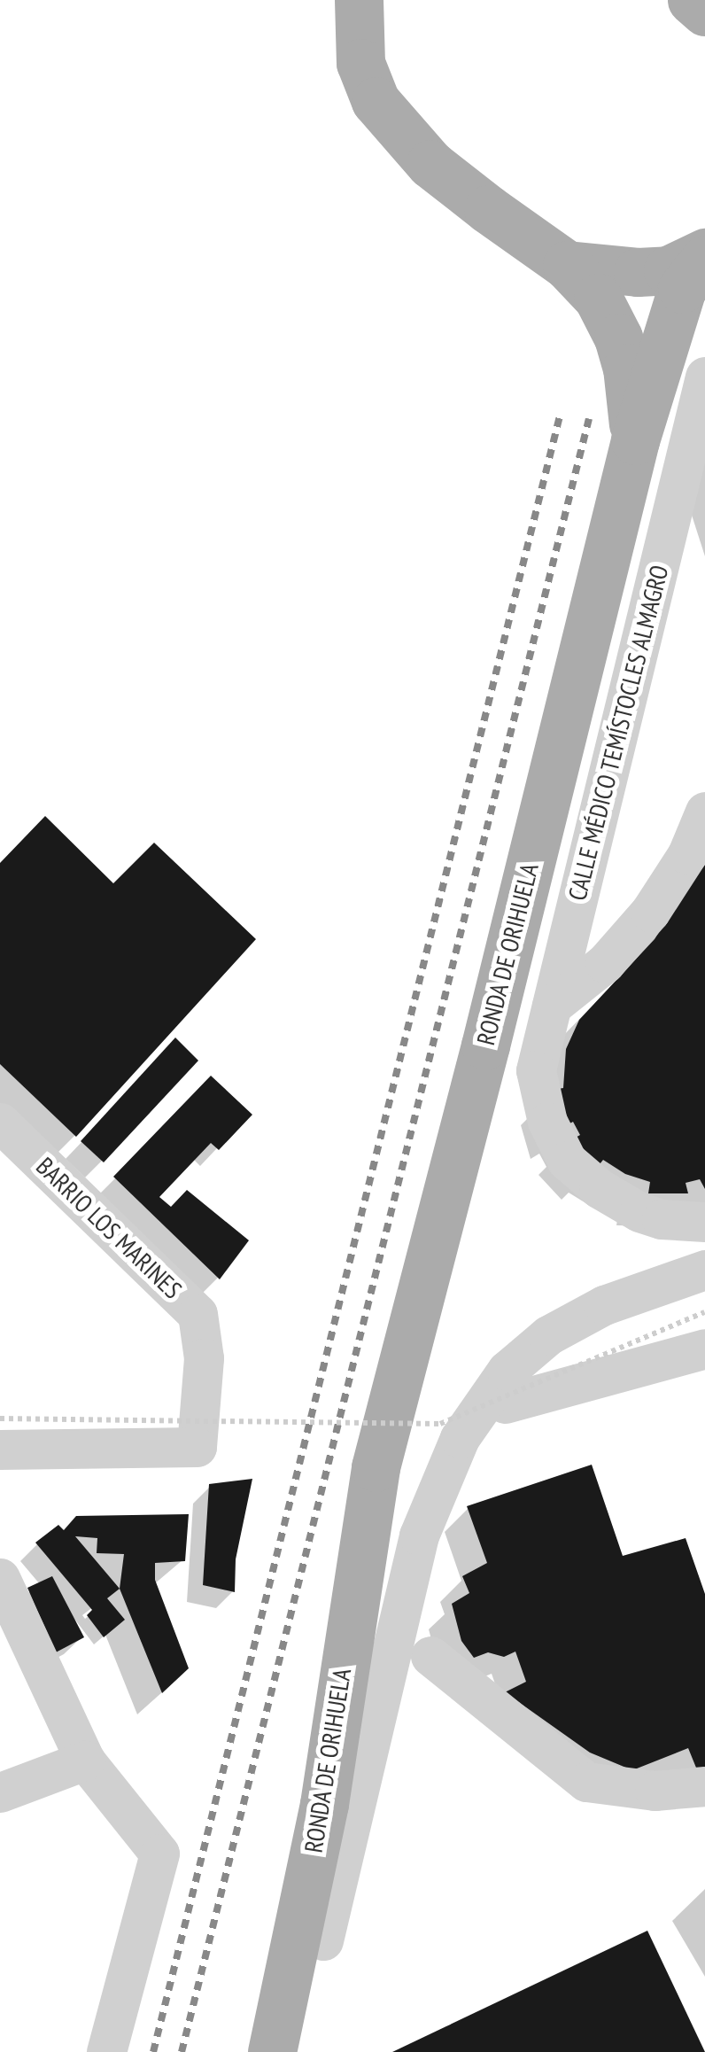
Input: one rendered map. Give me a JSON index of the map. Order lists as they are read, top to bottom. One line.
{"streets":{"main road":["RONDA DE ORIHUELA"],"street":["CALLE MÉDICO TEMÍSTOCLES ALMAGRO","BARRIO LOS MARINES"]}}
